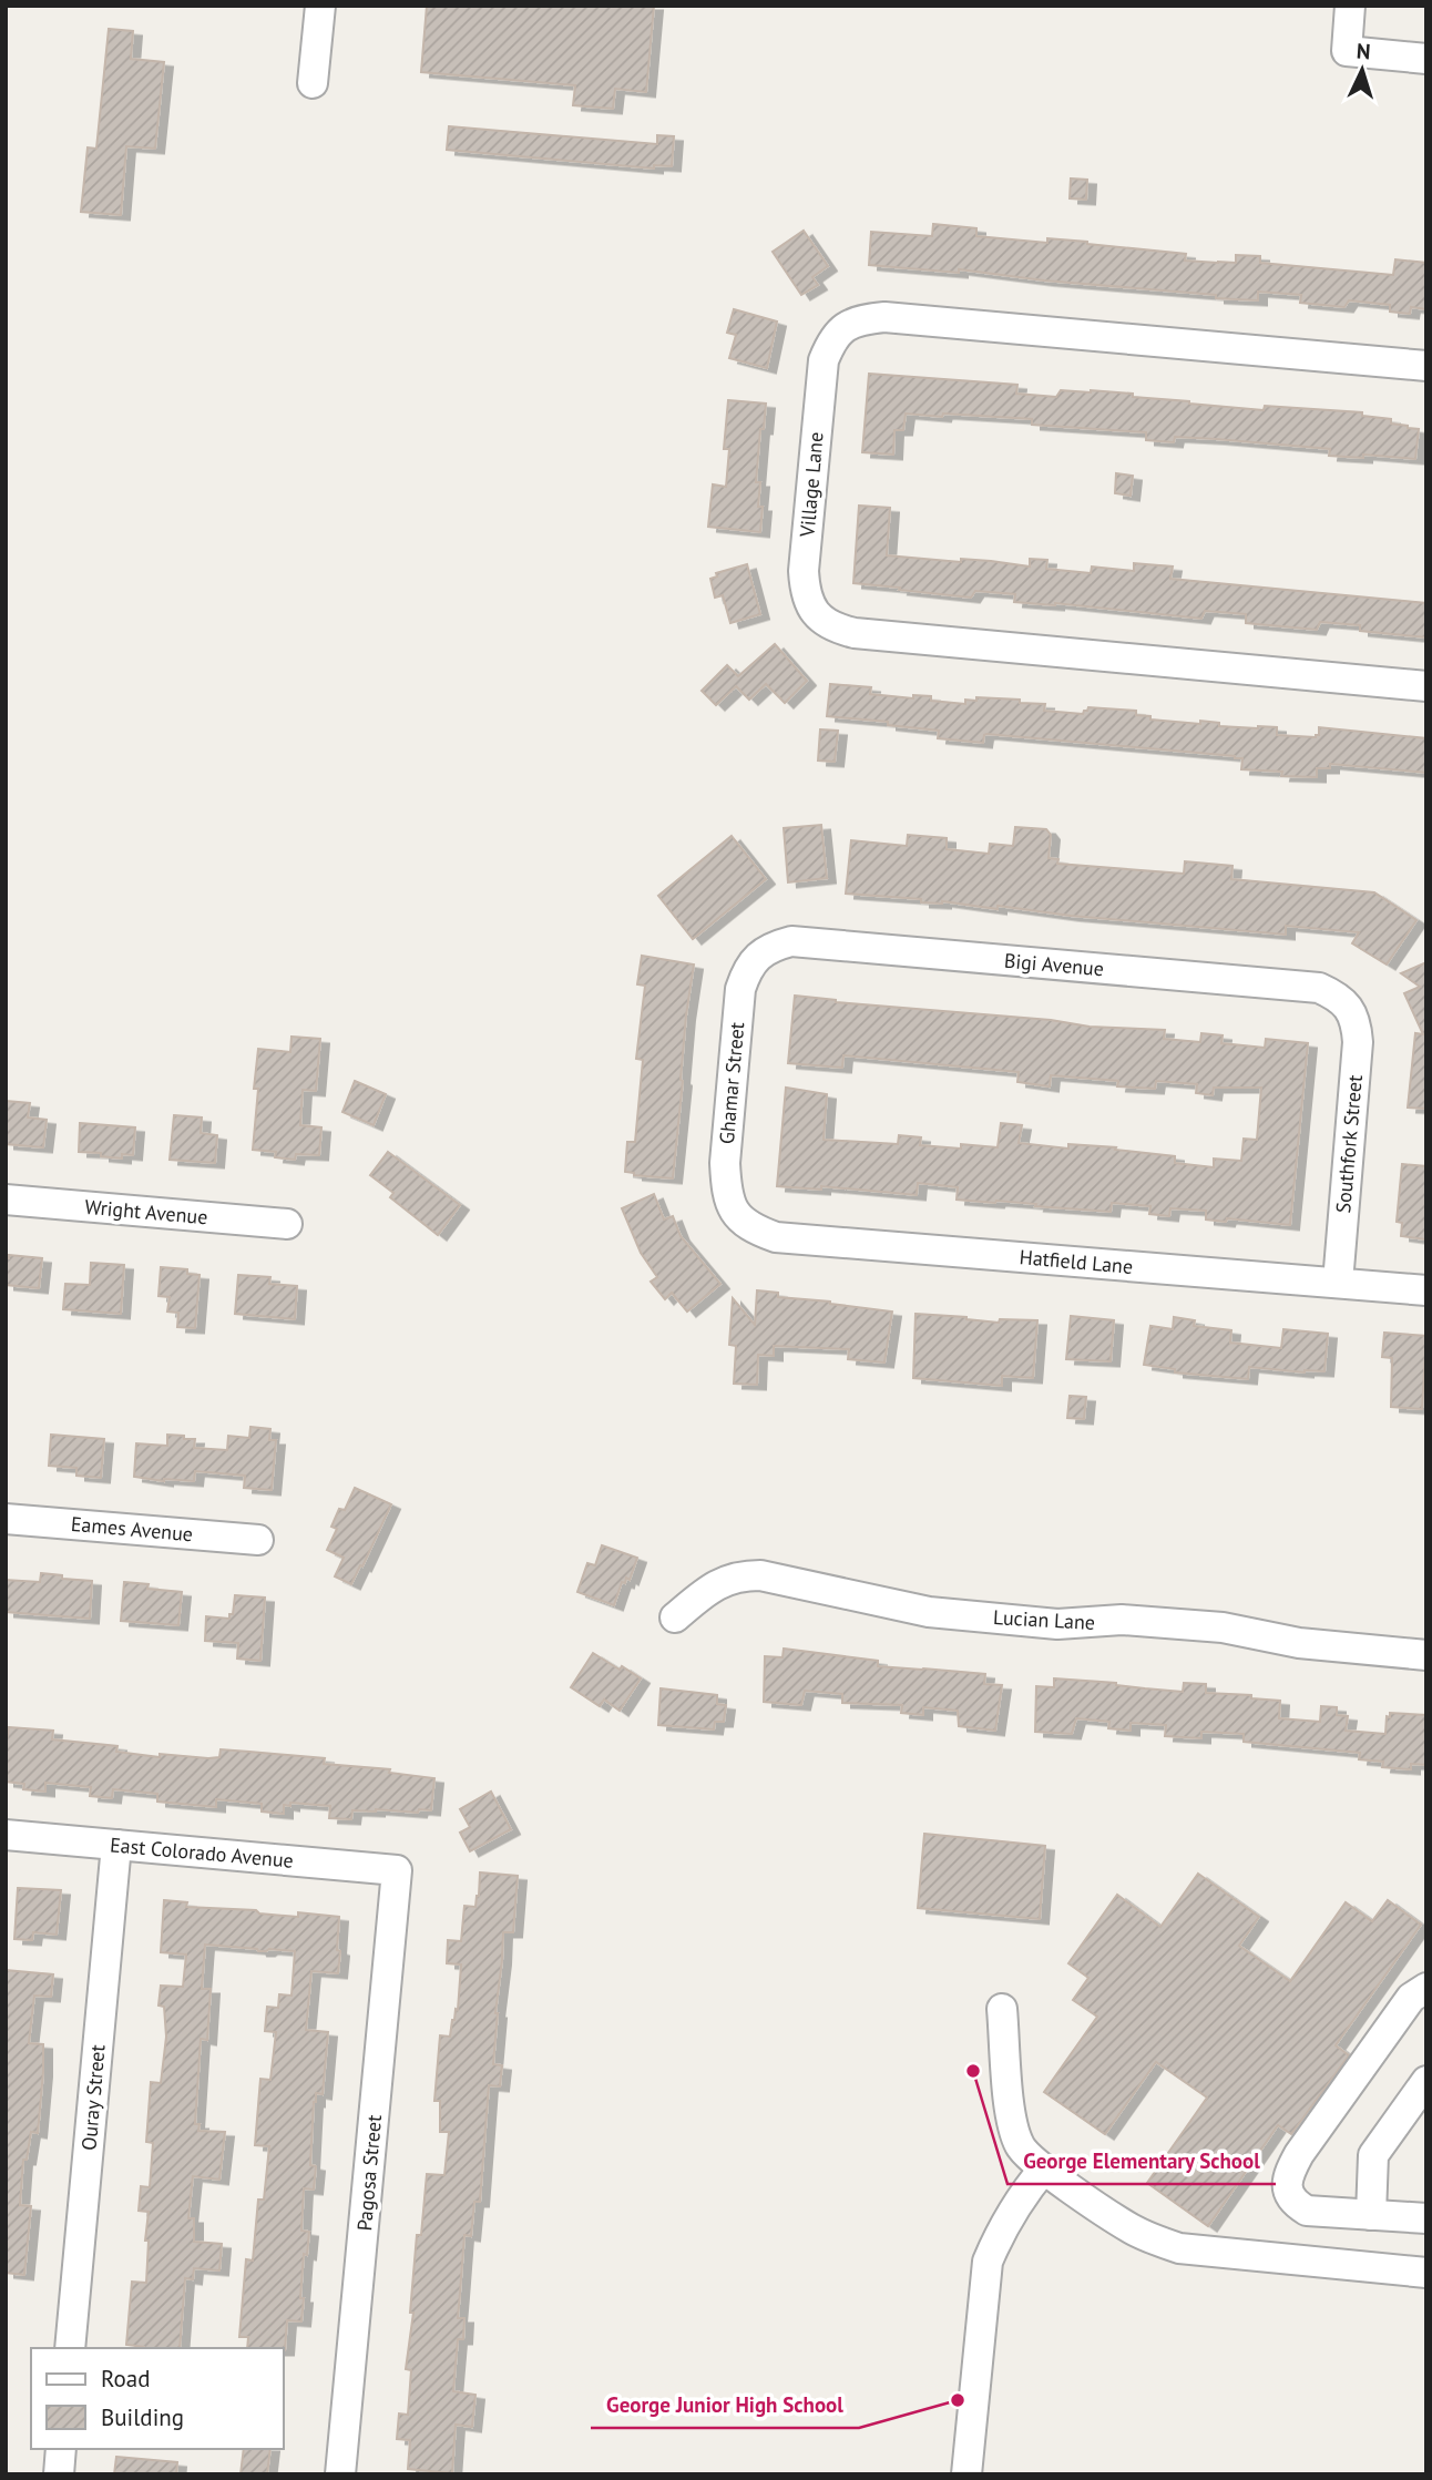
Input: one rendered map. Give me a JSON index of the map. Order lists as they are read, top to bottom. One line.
{"streets":{"street":["Village Lane","Bigi Avenue","Ghamar Street","Southfork Street","Wright Avenue","Hatfield Lane","Eames Avenue","Lucian Lane","East Colorado Avenue","Ouray Street","Pagosa Street"]},"crossings":[["Bigi Avenue","Ghamar Street"],["Bigi Avenue","Southfork Street"],["Ghamar Street","Hatfield Lane"],["Southfork Street","Hatfield Lane"],["East Colorado Avenue","Ouray Street"],["East Colorado Avenue","Pagosa Street"]],"places":["George Elementary School","George Junior High School"],"legend":["Road","Building"],"north":"top"}
